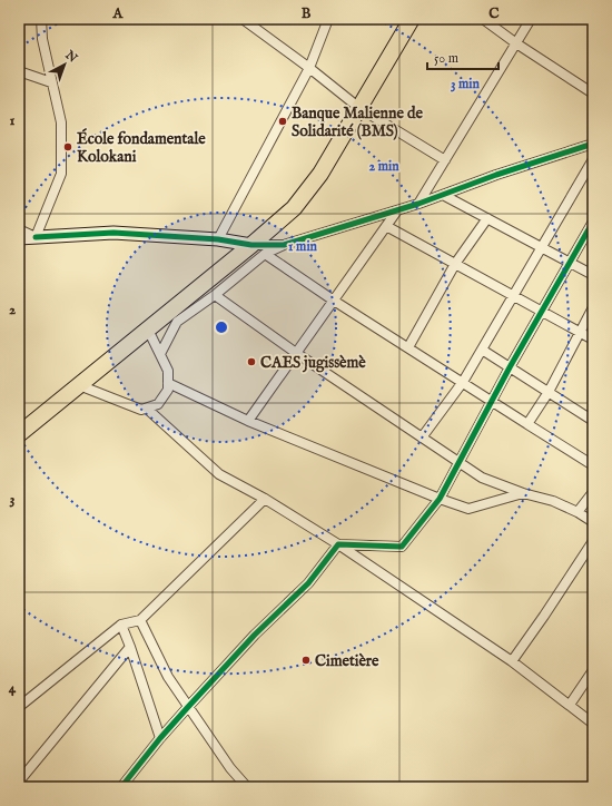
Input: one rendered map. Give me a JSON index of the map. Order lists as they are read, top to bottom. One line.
{"places":["Banque Malienne de Solidarité (BMS)","École fondamentale Kolokani","CAES jugissèmè","Cimetière"],"scale_bar":"50 m","north":"top right","grid":{"columns":["A","B","C"],"rows":["1","2","3","4"]},"rings":["3 min","2 min","1 min"]}
